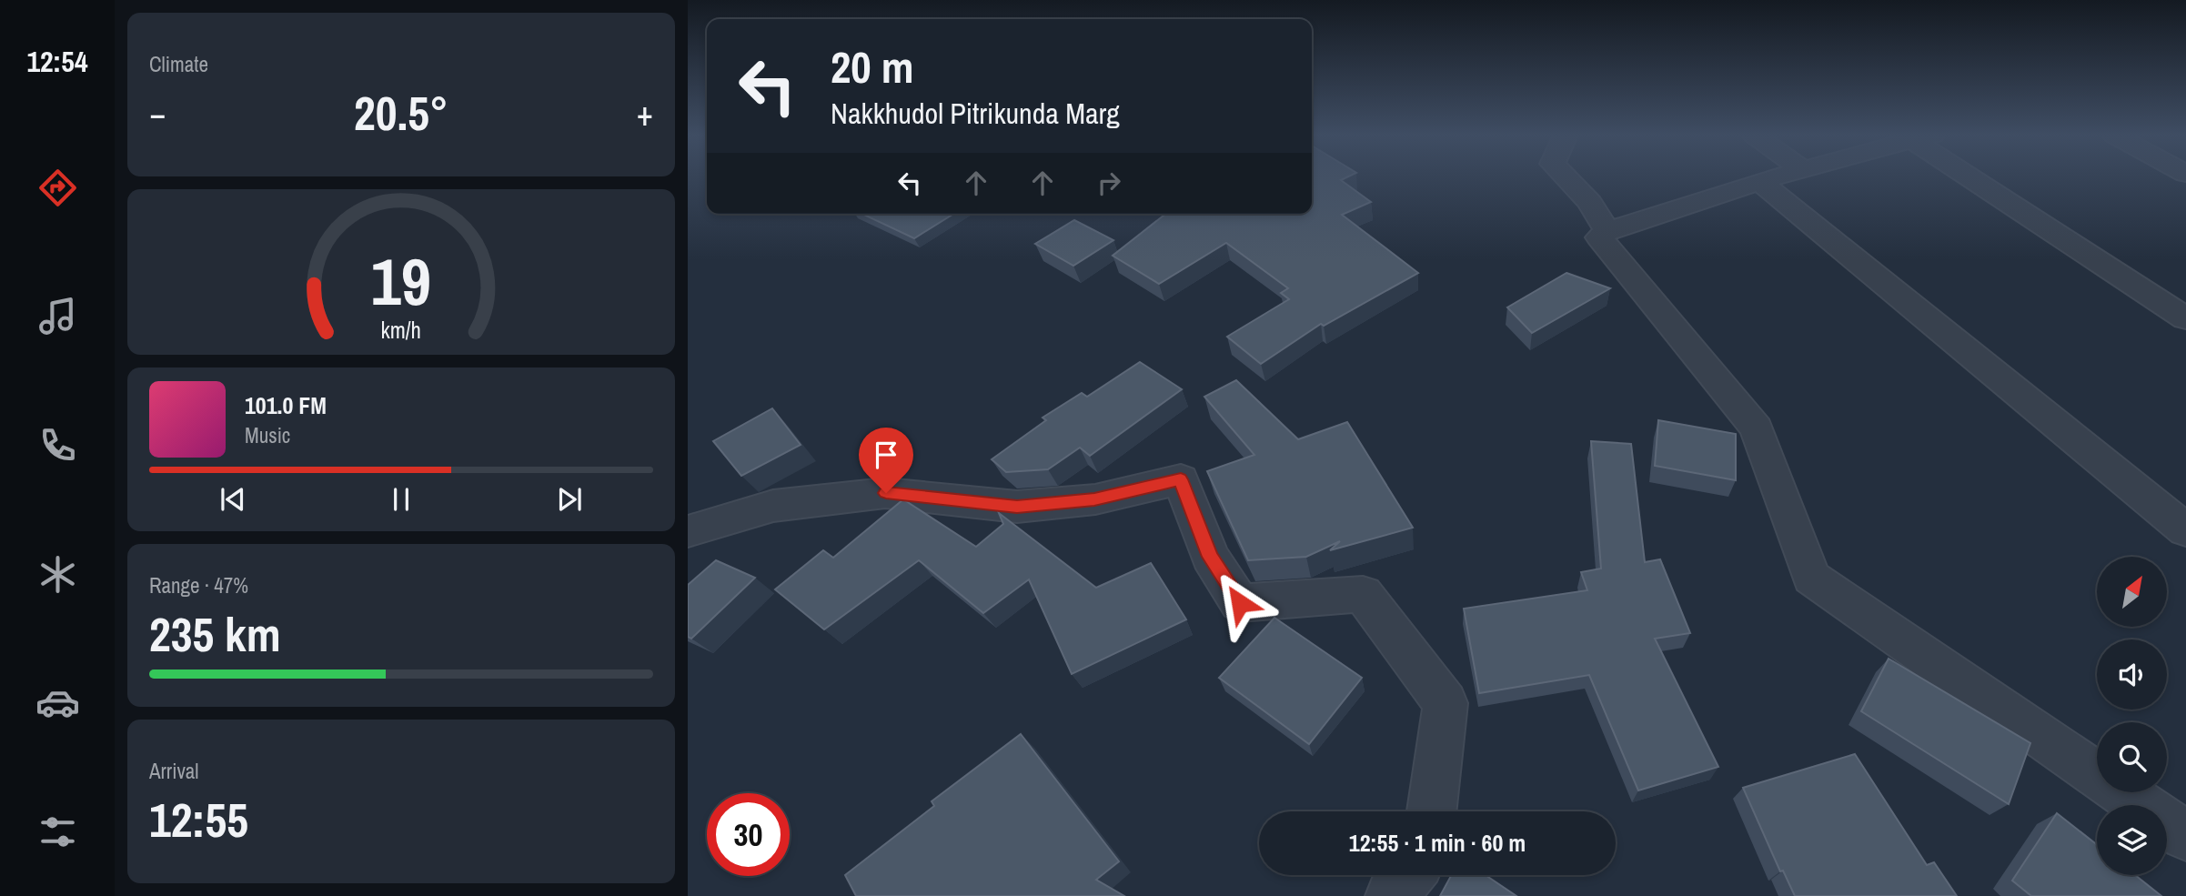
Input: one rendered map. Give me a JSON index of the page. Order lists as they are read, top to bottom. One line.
{"north":"top right","page":{"tabs":"12:54","tile":["Climate",["Range · 47%","235 km"],["Arrival","12:55"]],"turn":["20 m","Nakkhudol Pitrikunda Marg"],"heat":["−","20.5°","+"],"song":["101.0 FM","Music"],"limit":"30","trip":"12:55 · 1 min · 60 m","gauge":["19","km/h"]}}
